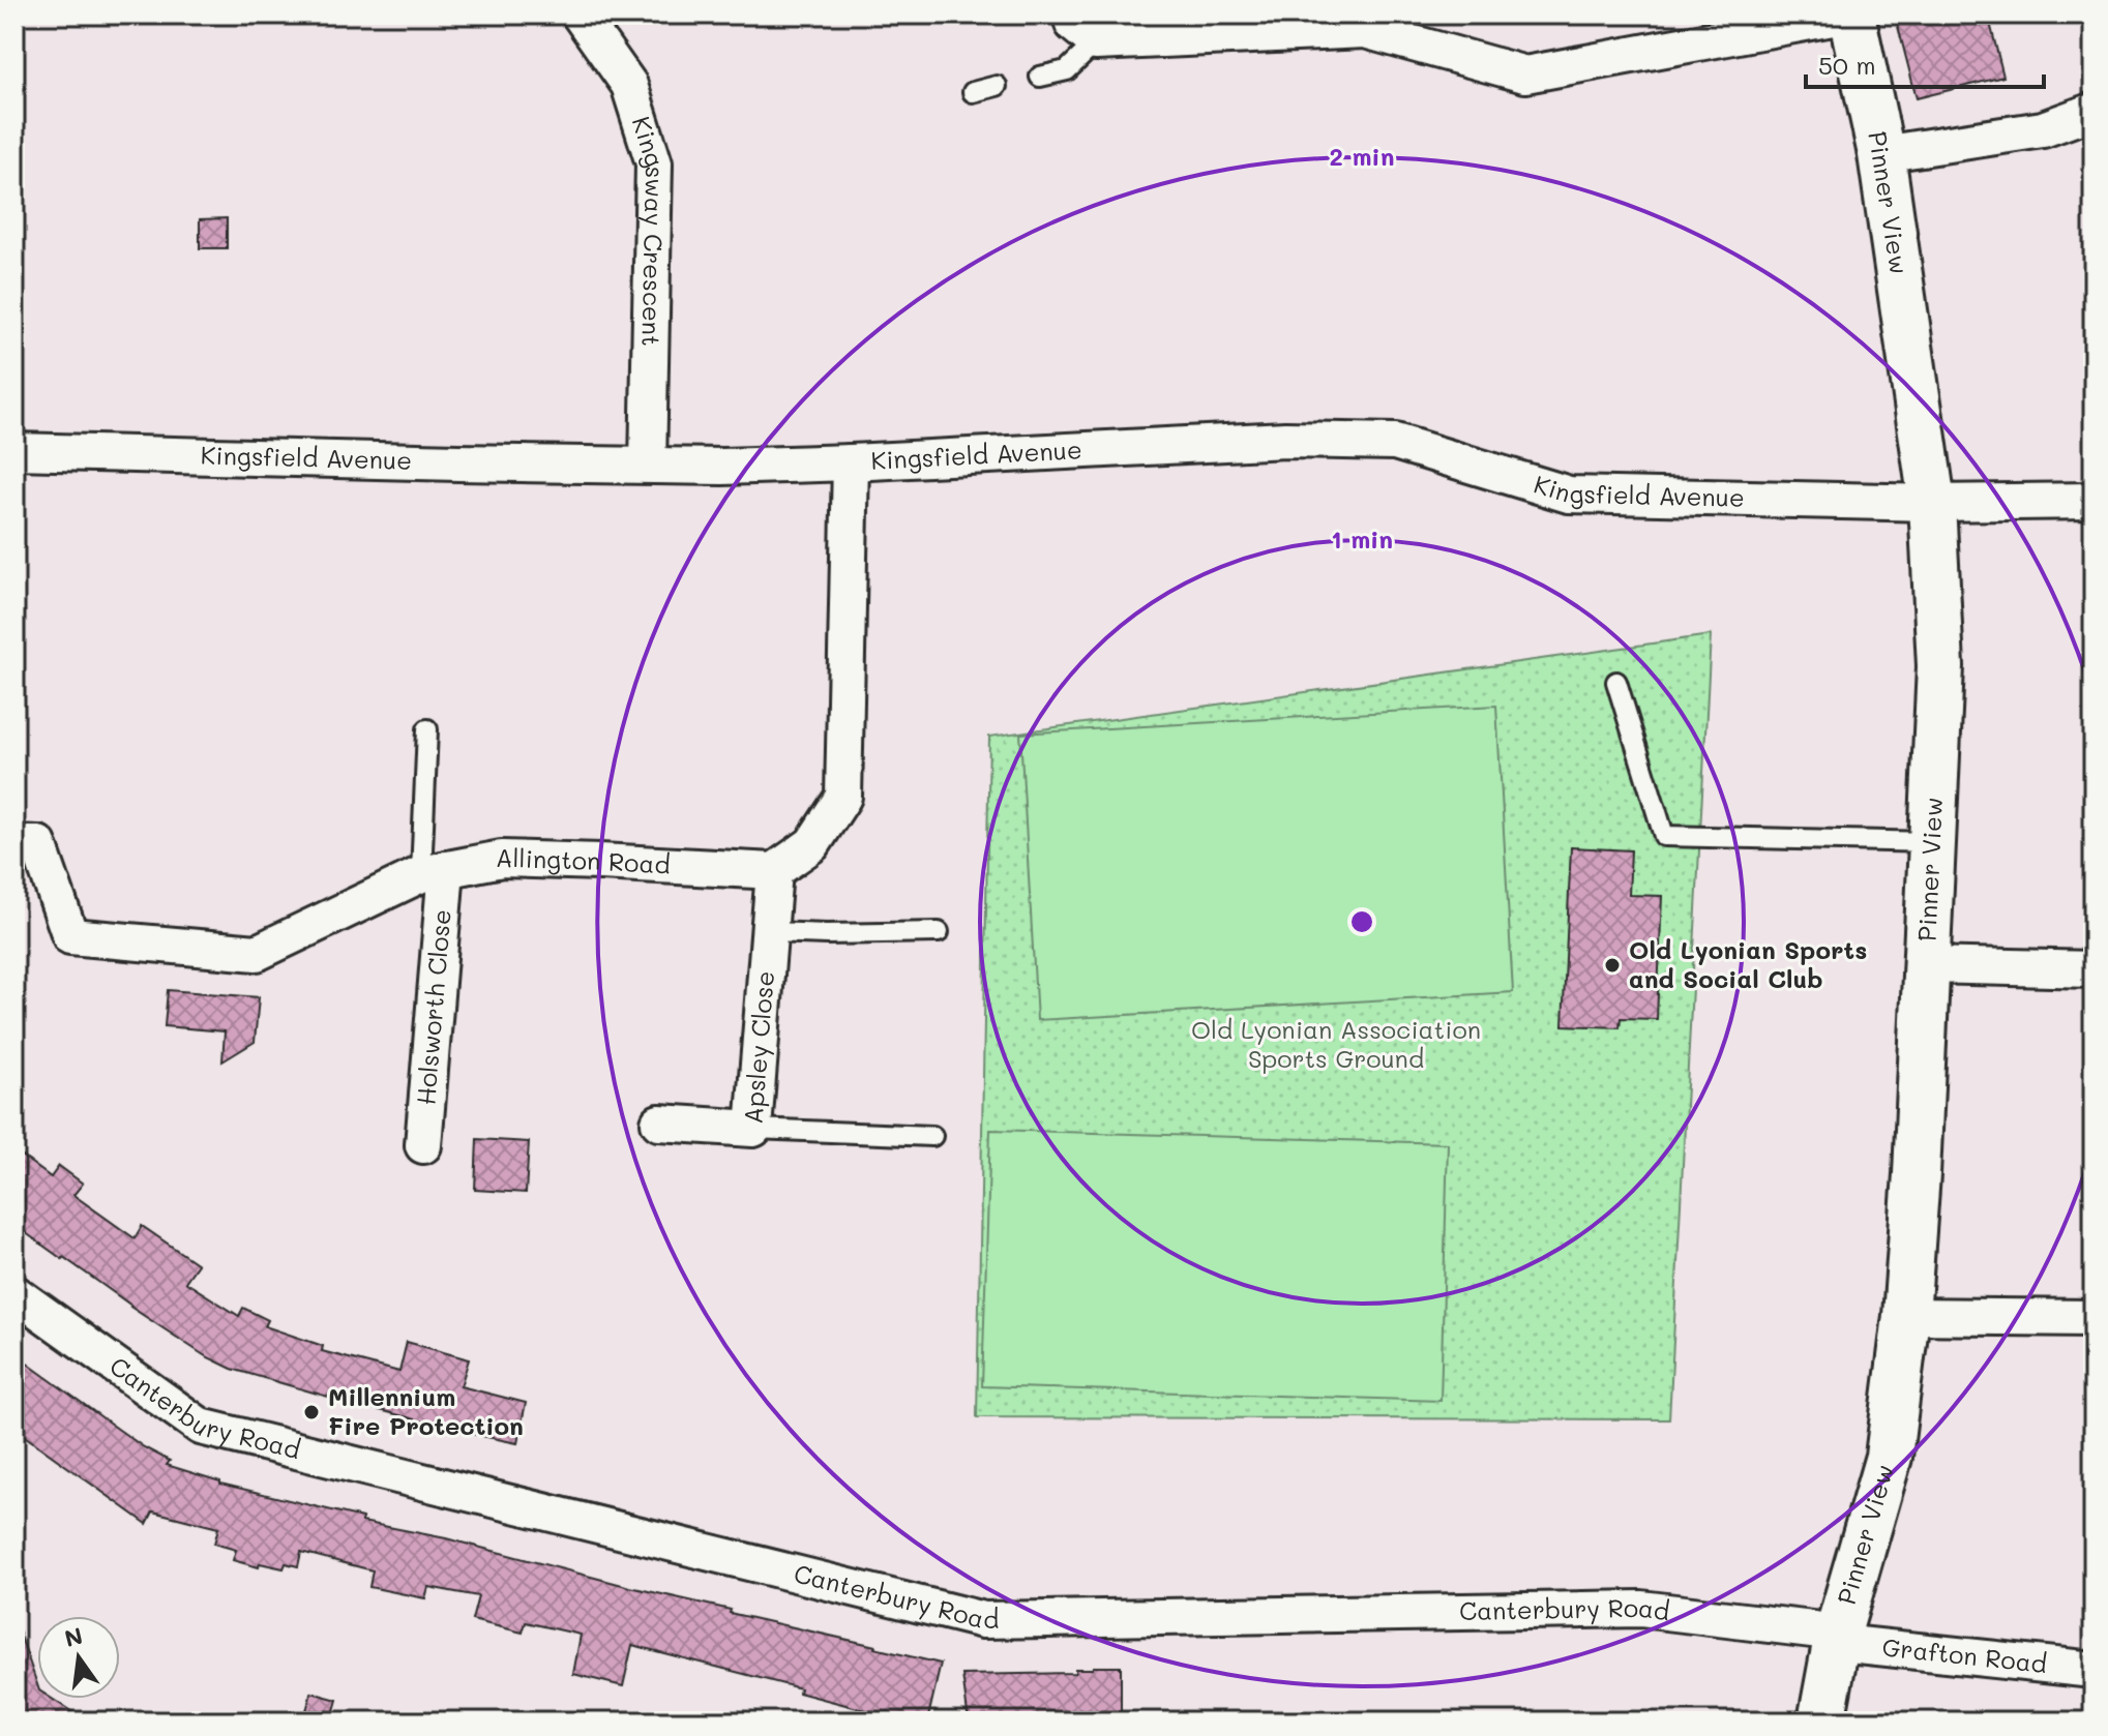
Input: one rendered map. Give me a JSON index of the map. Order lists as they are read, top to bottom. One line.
{"streets":{"street":["Pinner View","Kingsway Crescent","Kingsfield Avenue","Allington Road","Holsworth Close","Apsley Close","Canterbury Road","Grafton Road"]},"crossings":[["Pinner View","Kingsfield Avenue"],["Pinner View","Canterbury Road"],["Pinner View","Grafton Road"],["Kingsway Crescent","Kingsfield Avenue"],["Allington Road","Holsworth Close"],["Allington Road","Apsley Close"],["Canterbury Road","Grafton Road"]],"parks":["Old Lyonian Association Sports Ground"],"places":["Old Lyonian Sports and Social Club","Millennium Fire Protection"],"scale_bar":"50 m","north":"top","rings":["2 min","1 min"]}
